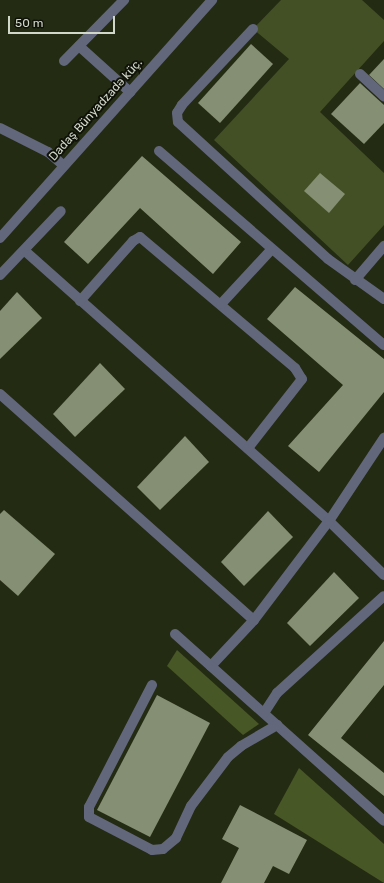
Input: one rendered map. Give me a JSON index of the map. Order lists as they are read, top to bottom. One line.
{"streets":{"street":["Dadaş Bünyadzadə küç."]},"scale_bar":"50 m"}
